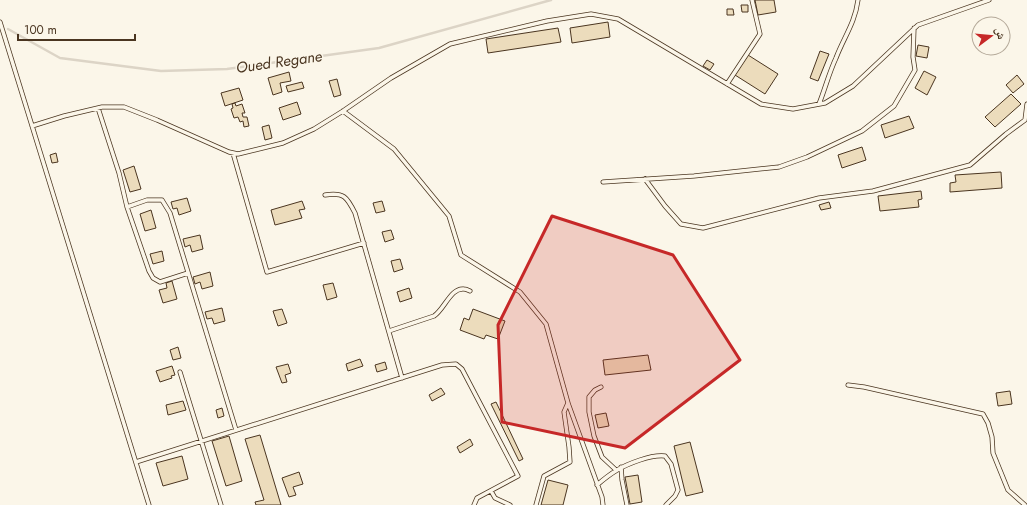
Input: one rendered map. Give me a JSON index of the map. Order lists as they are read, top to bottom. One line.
{"water":["Oued Regane"],"scale_bar":"100 m","north":"right"}
